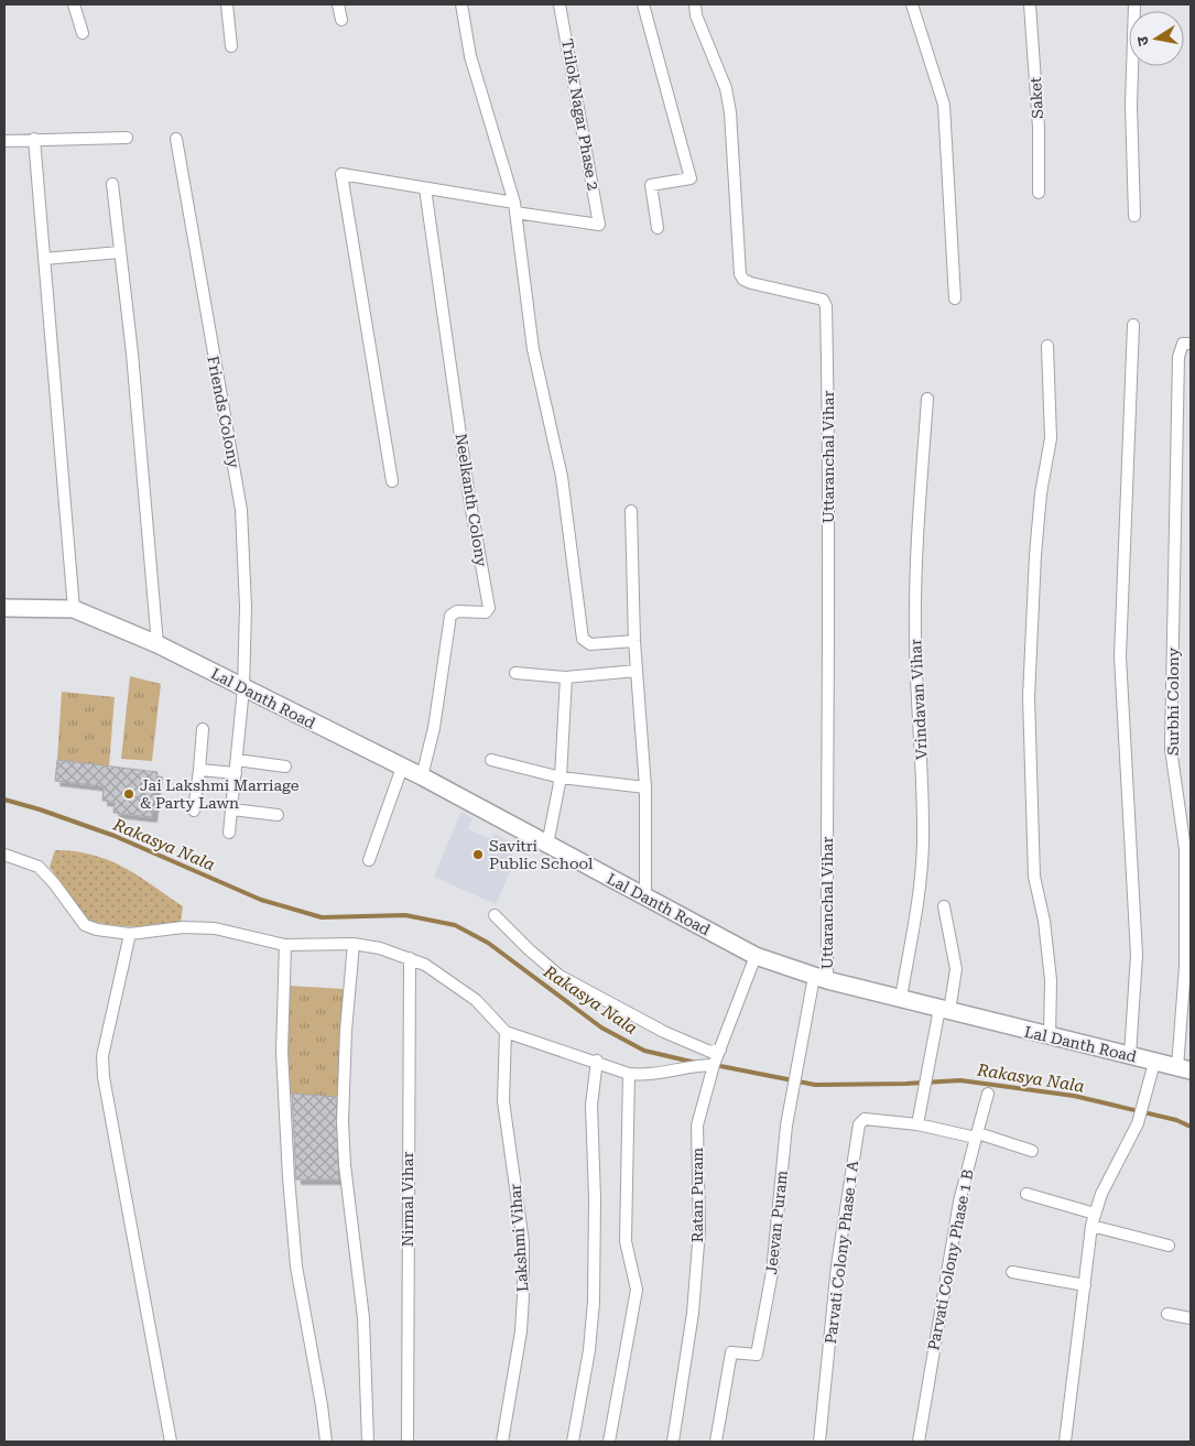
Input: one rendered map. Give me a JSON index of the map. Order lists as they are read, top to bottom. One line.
{"streets":{"street":["Saket","Trilok Nagar Phase 2","Friends Colony","Uttaranchal Vihar","Neelkanth Colony","Lal Danth Road","Vrindavan Vihar","Surbhi Colony","Ratan Puram","Nirmal Vihar","Jeevan Puram","Lakshmi Vihar","Parvati Colony Phase 1 A","Parvati Colony Phase 1 B"]},"crossings":[["Friends Colony","Lal Danth Road"],["Uttaranchal Vihar","Lal Danth Road"],["Uttaranchal Vihar","Jeevan Puram"],["Neelkanth Colony","Lal Danth Road"],["Lal Danth Road","Vrindavan Vihar"],["Lal Danth Road","Surbhi Colony"],["Lal Danth Road","Ratan Puram"],["Lal Danth Road","Jeevan Puram"]],"water":["Rakasya Nala"],"places":["Jai Lakshmi Marriage & Party Lawn","Savitri Public School"],"north":"left"}
